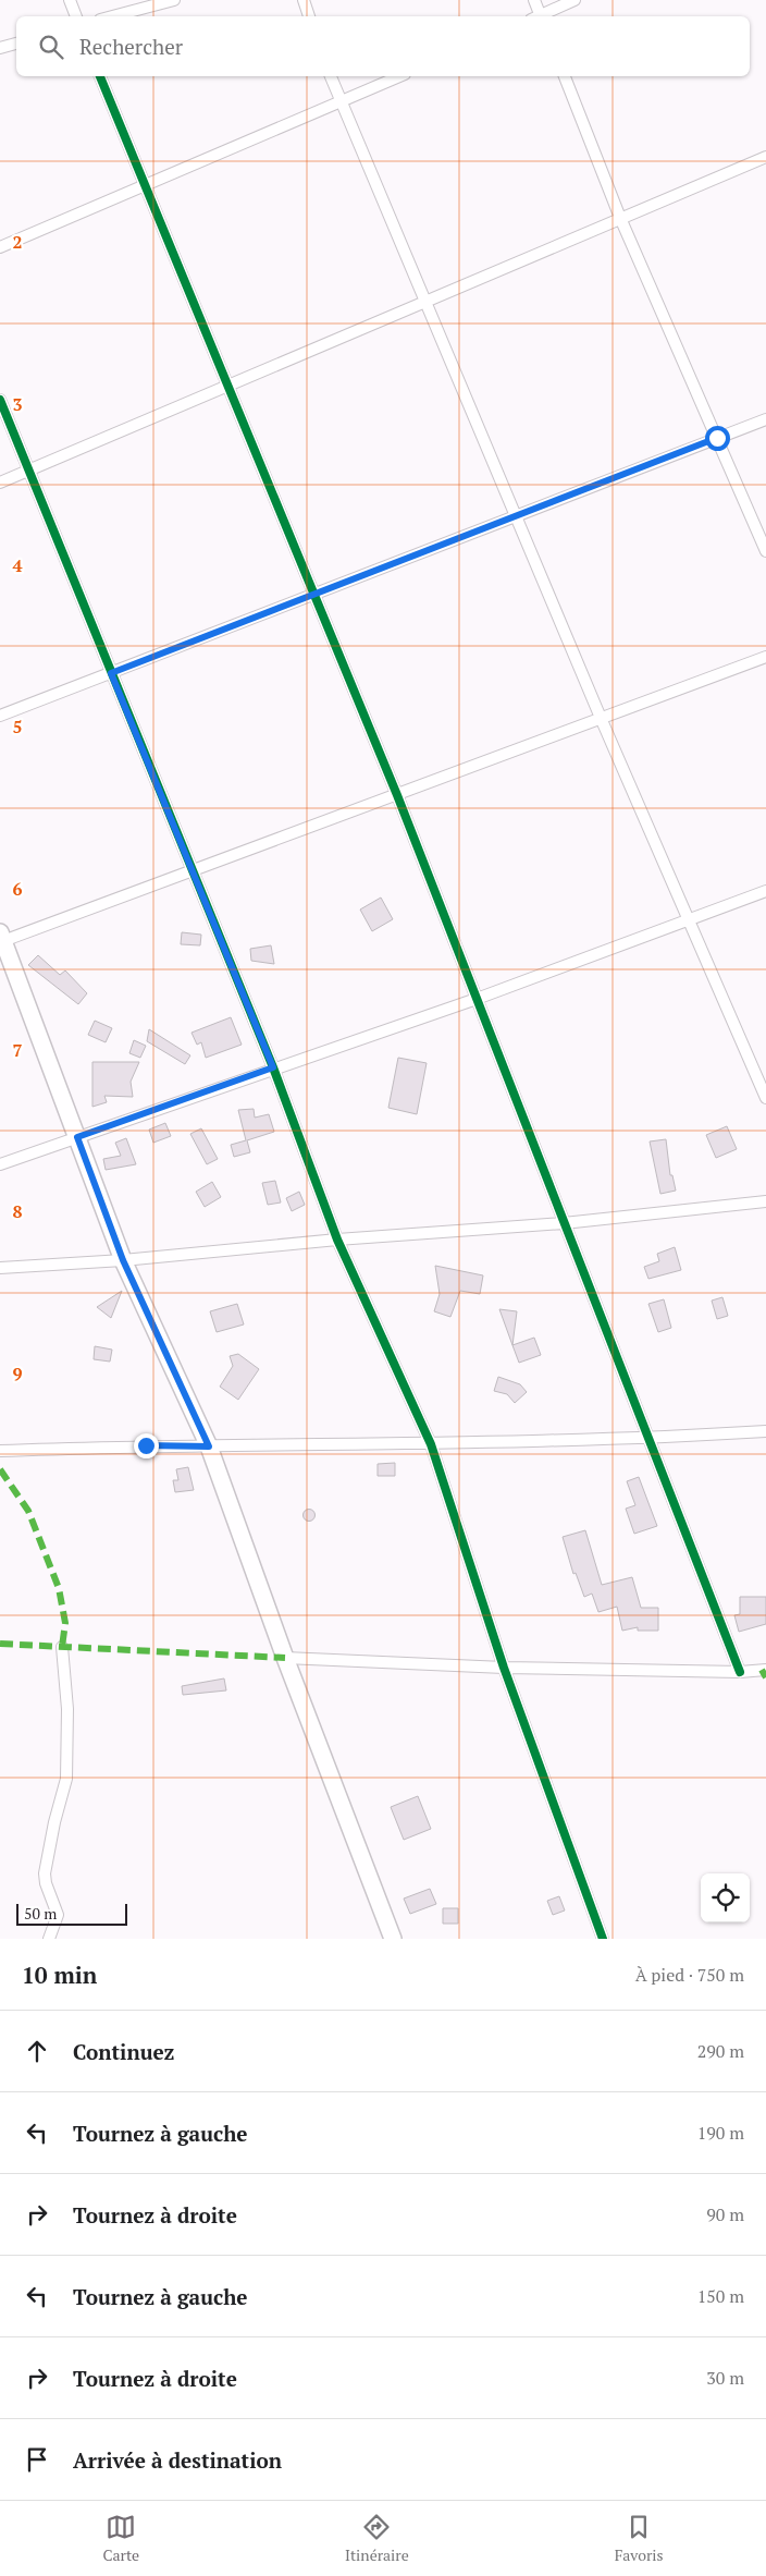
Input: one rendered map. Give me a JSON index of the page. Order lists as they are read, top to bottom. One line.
{"scale_bar":"50 m","page":{"search":"Rechercher","scale":"50 m","heading":["10 min","À pied · 750 m"],"list":[["Continuez","290 m"],["Tournez à gauche","190 m"],["Tournez à droite","90 m"],["Tournez à gauche","150 m"],["Tournez à droite","30 m"],"Arrivée à destination"],"nav":["Carte","Itinéraire","Favoris"]},"grid":{"rows":["2","3","4","5","6","7","8","9"]}}
